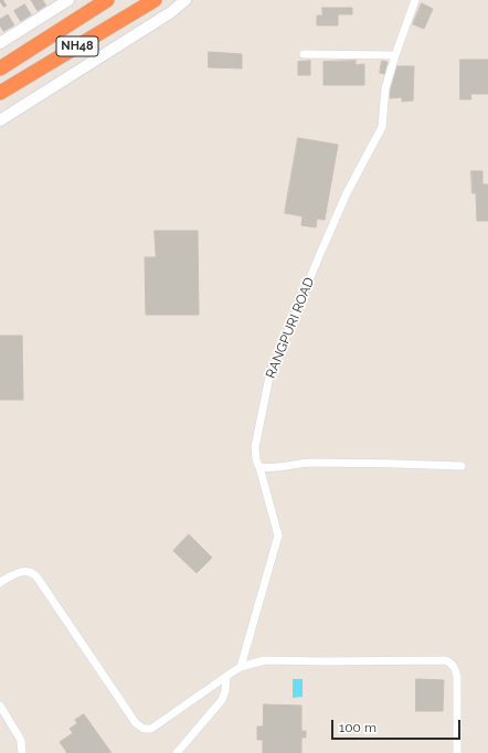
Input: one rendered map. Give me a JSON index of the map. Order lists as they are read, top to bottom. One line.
{"streets":{"highway":["NH48"],"street":["RANGPURI ROAD"]},"scale_bar":"100 m"}
